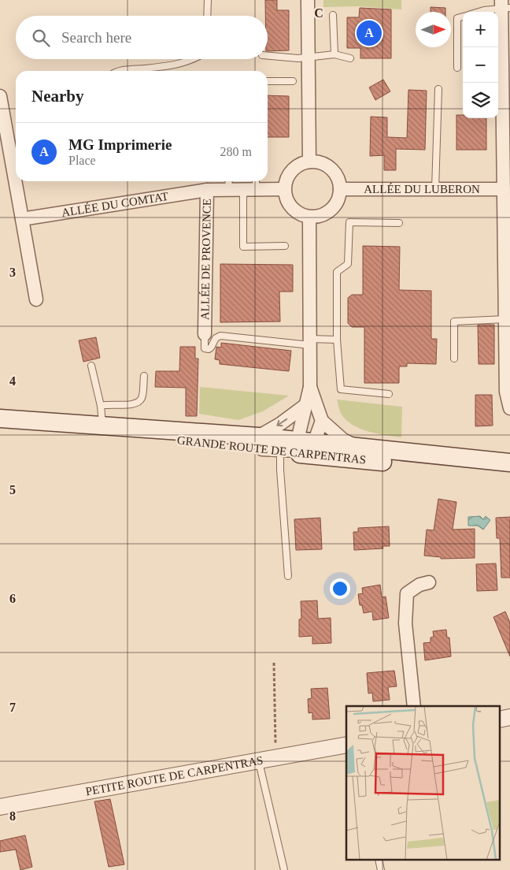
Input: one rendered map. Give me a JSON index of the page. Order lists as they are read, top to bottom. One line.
{"streets":{"main road":["GRANDE ROUTE DE CARPENTRAS"],"street":["ALLÉE DU LUBERON","ALLÉE DU COMTAT","ALLÉE DE PROVENCE","PETITE ROUTE DE CARPENTRAS"]},"crossings":[["ALLÉE DU LUBERON","ALLÉE DE PROVENCE"],["ALLÉE DU COMTAT","ALLÉE DE PROVENCE"]],"north":"right","page":{"map_buttons":["+","−"],"search":"Search here","pins":"A","heading":"Nearby","list":[{"mark":"A","name":"MG Imprimerie","note":"Place","value":"280 m"}]},"grid":{"columns":["C"],"rows":["3","4","5","6","7","8"]}}
